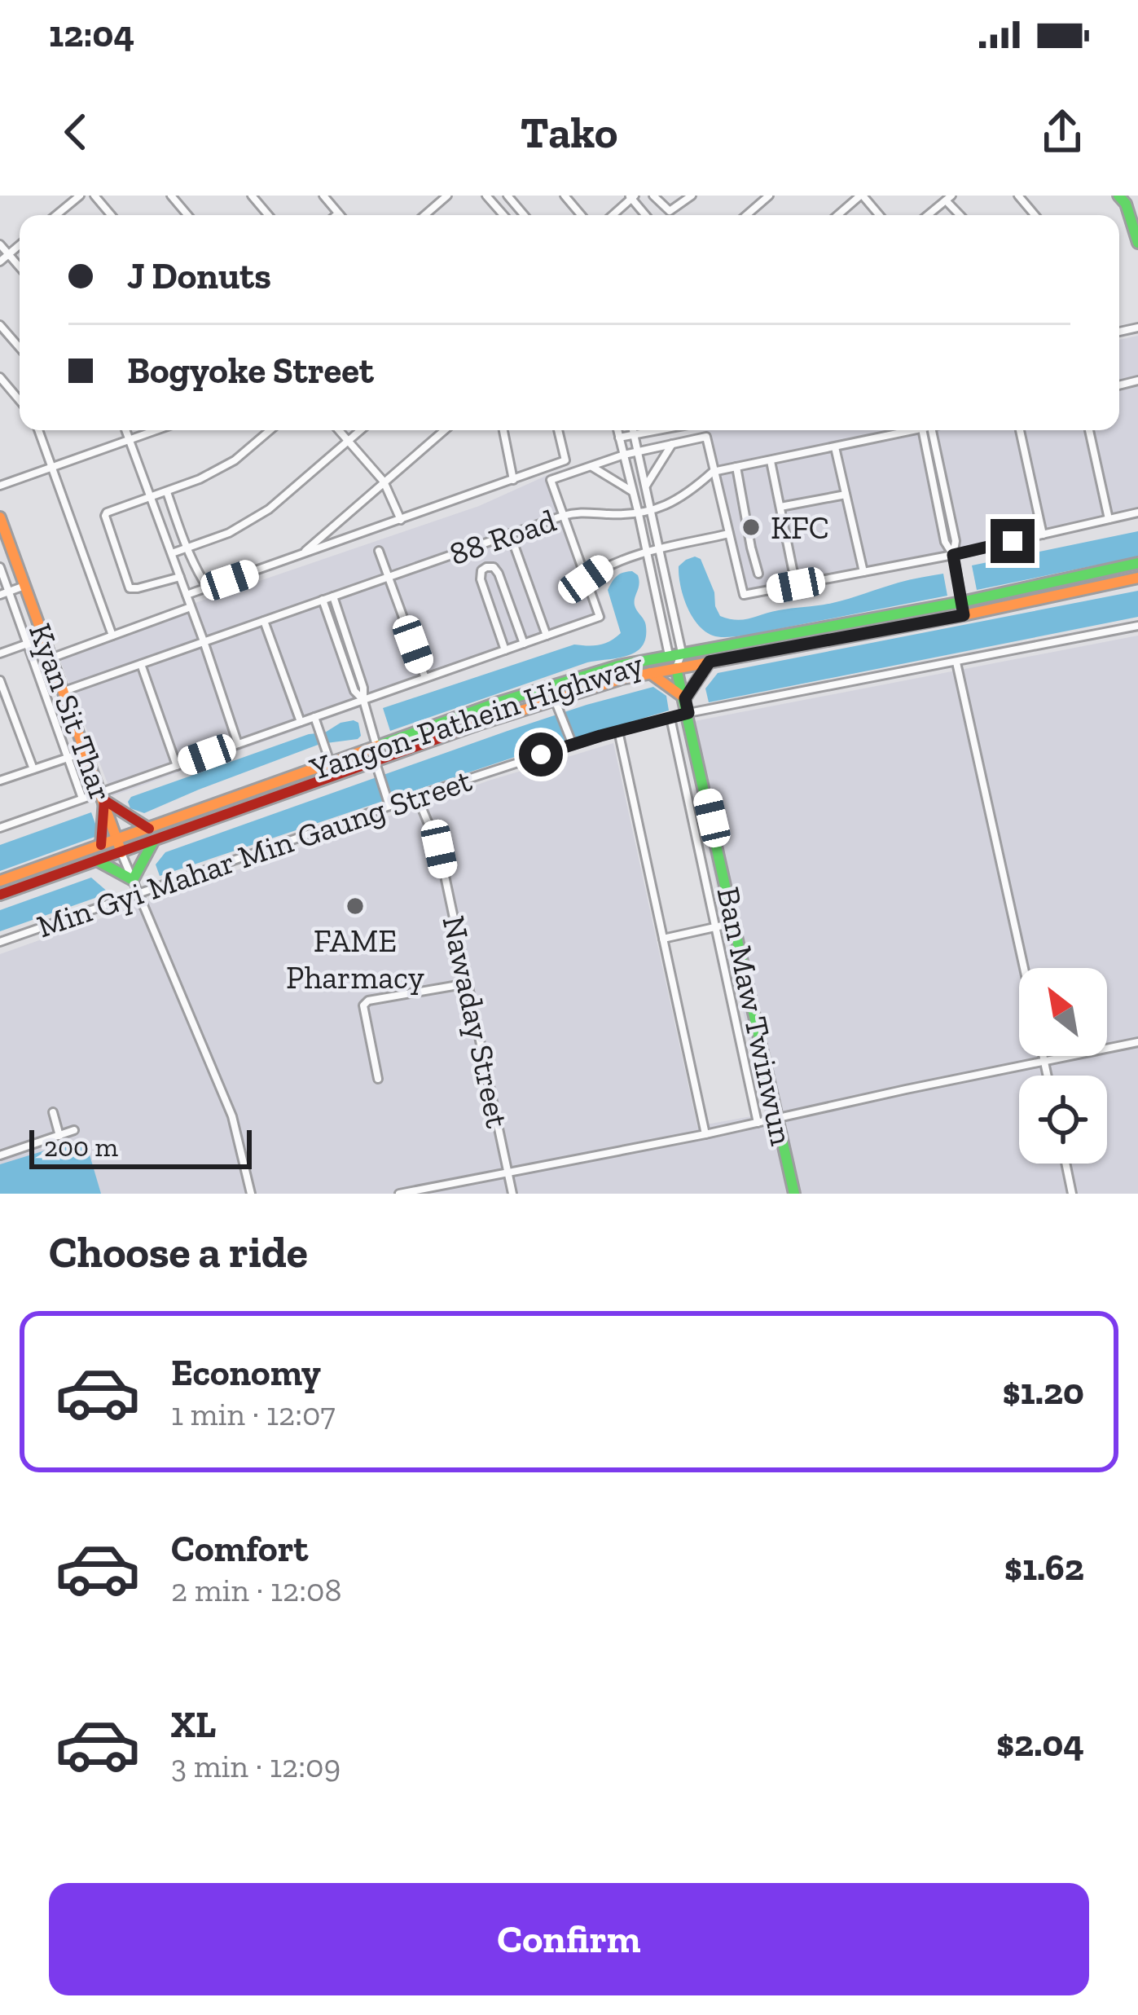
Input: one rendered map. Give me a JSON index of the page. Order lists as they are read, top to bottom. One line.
{"streets":{"main road":["Kyan Sit Thar","Yangon-Pathein Highway","Ban Maw Twinwun"],"street":["88 Road","Min Gyi Mahar Min Gaung Street","Nawaday Street"]},"crossings":[["88 Road","Kyan Sit Thar"],["Kyan Sit Thar","Yangon-Pathein Highway"],["Yangon-Pathein Highway","Ban Maw Twinwun"],["Min Gyi Mahar Min Gaung Street","Ban Maw Twinwun"],["Min Gyi Mahar Min Gaung Street","Nawaday Street"]],"places":["KFC","FAME Pharmacy"],"scale_bar":"200 m","north":"top left","page":{"status":"12:04","header":"Tako","banner":["J Donuts","Bogyoke Street"],"scale":"200 m","heading":"Choose a ride","list":[{"name":"Economy","note":"1 min · 12:07","value":"$1.20"},{"name":"Comfort","note":"2 min · 12:08","value":"$1.62"},{"name":"XL","note":"3 min · 12:09","value":"$2.04"}],"buttons":"Confirm"}}
